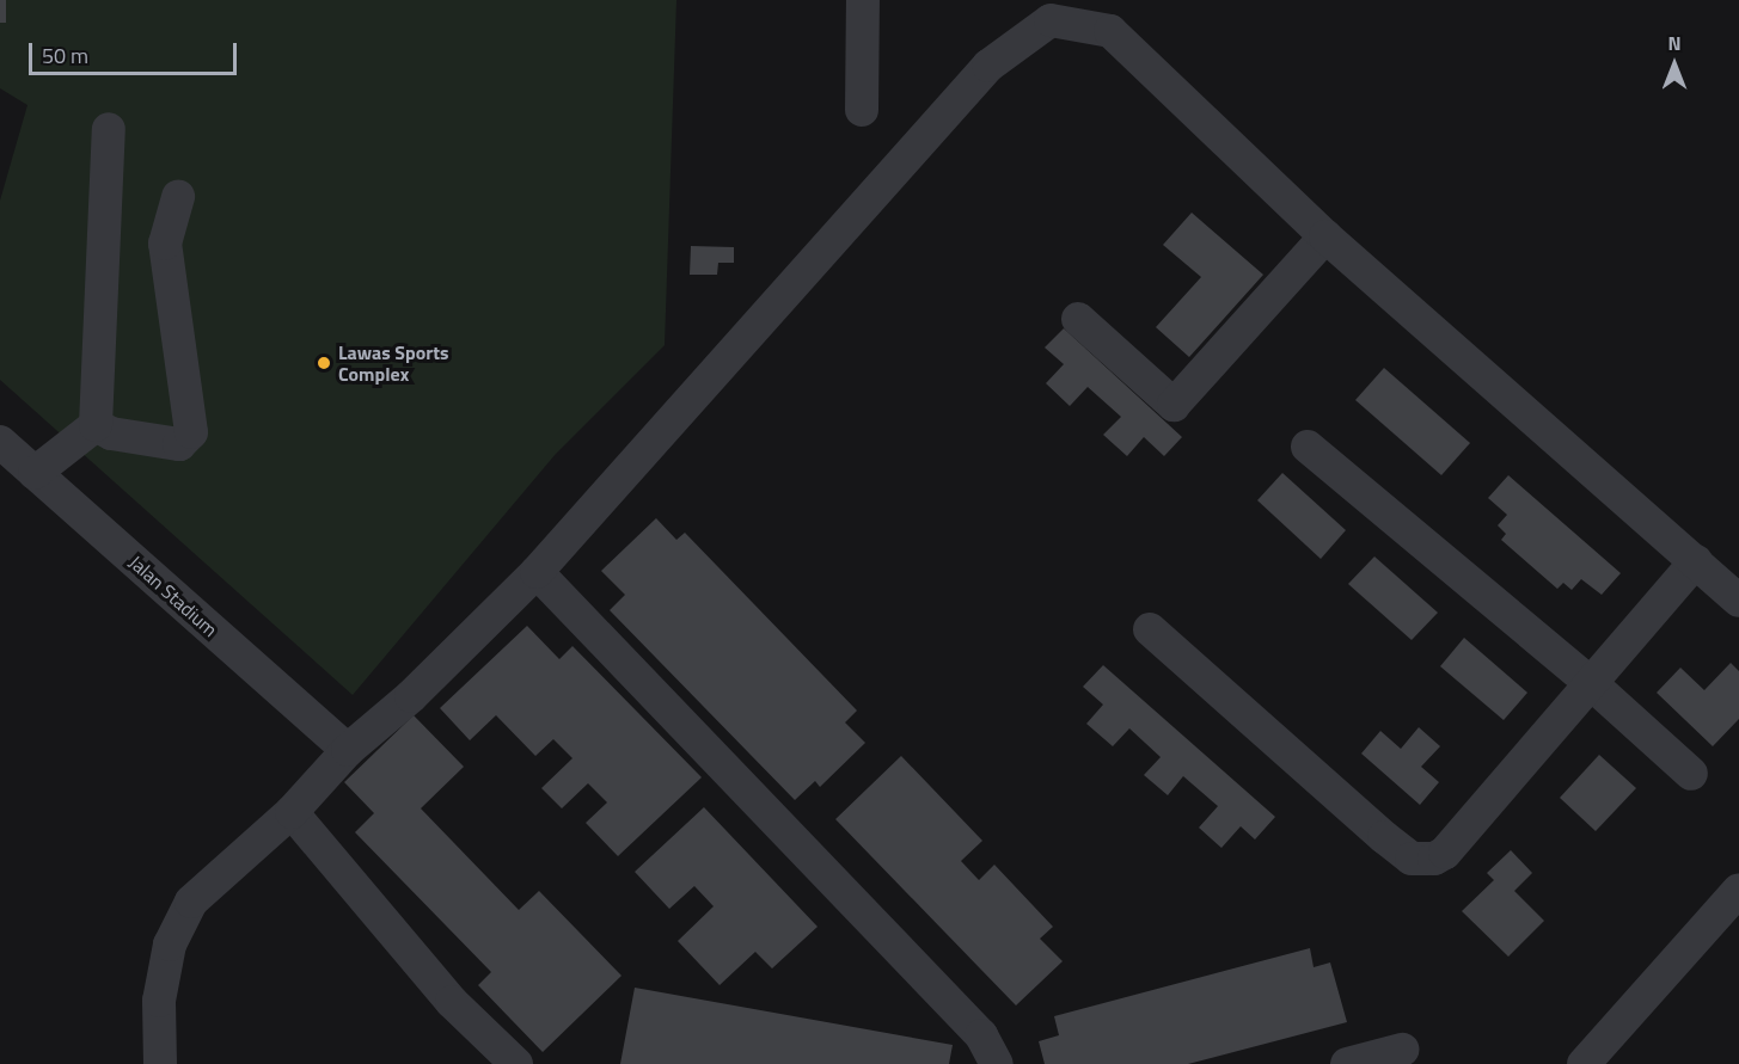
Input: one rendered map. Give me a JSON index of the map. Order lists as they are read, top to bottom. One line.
{"streets":{"street":["Jalan Stadium"]},"places":["Lawas Sports Complex"],"scale_bar":"50 m","north":"top"}
